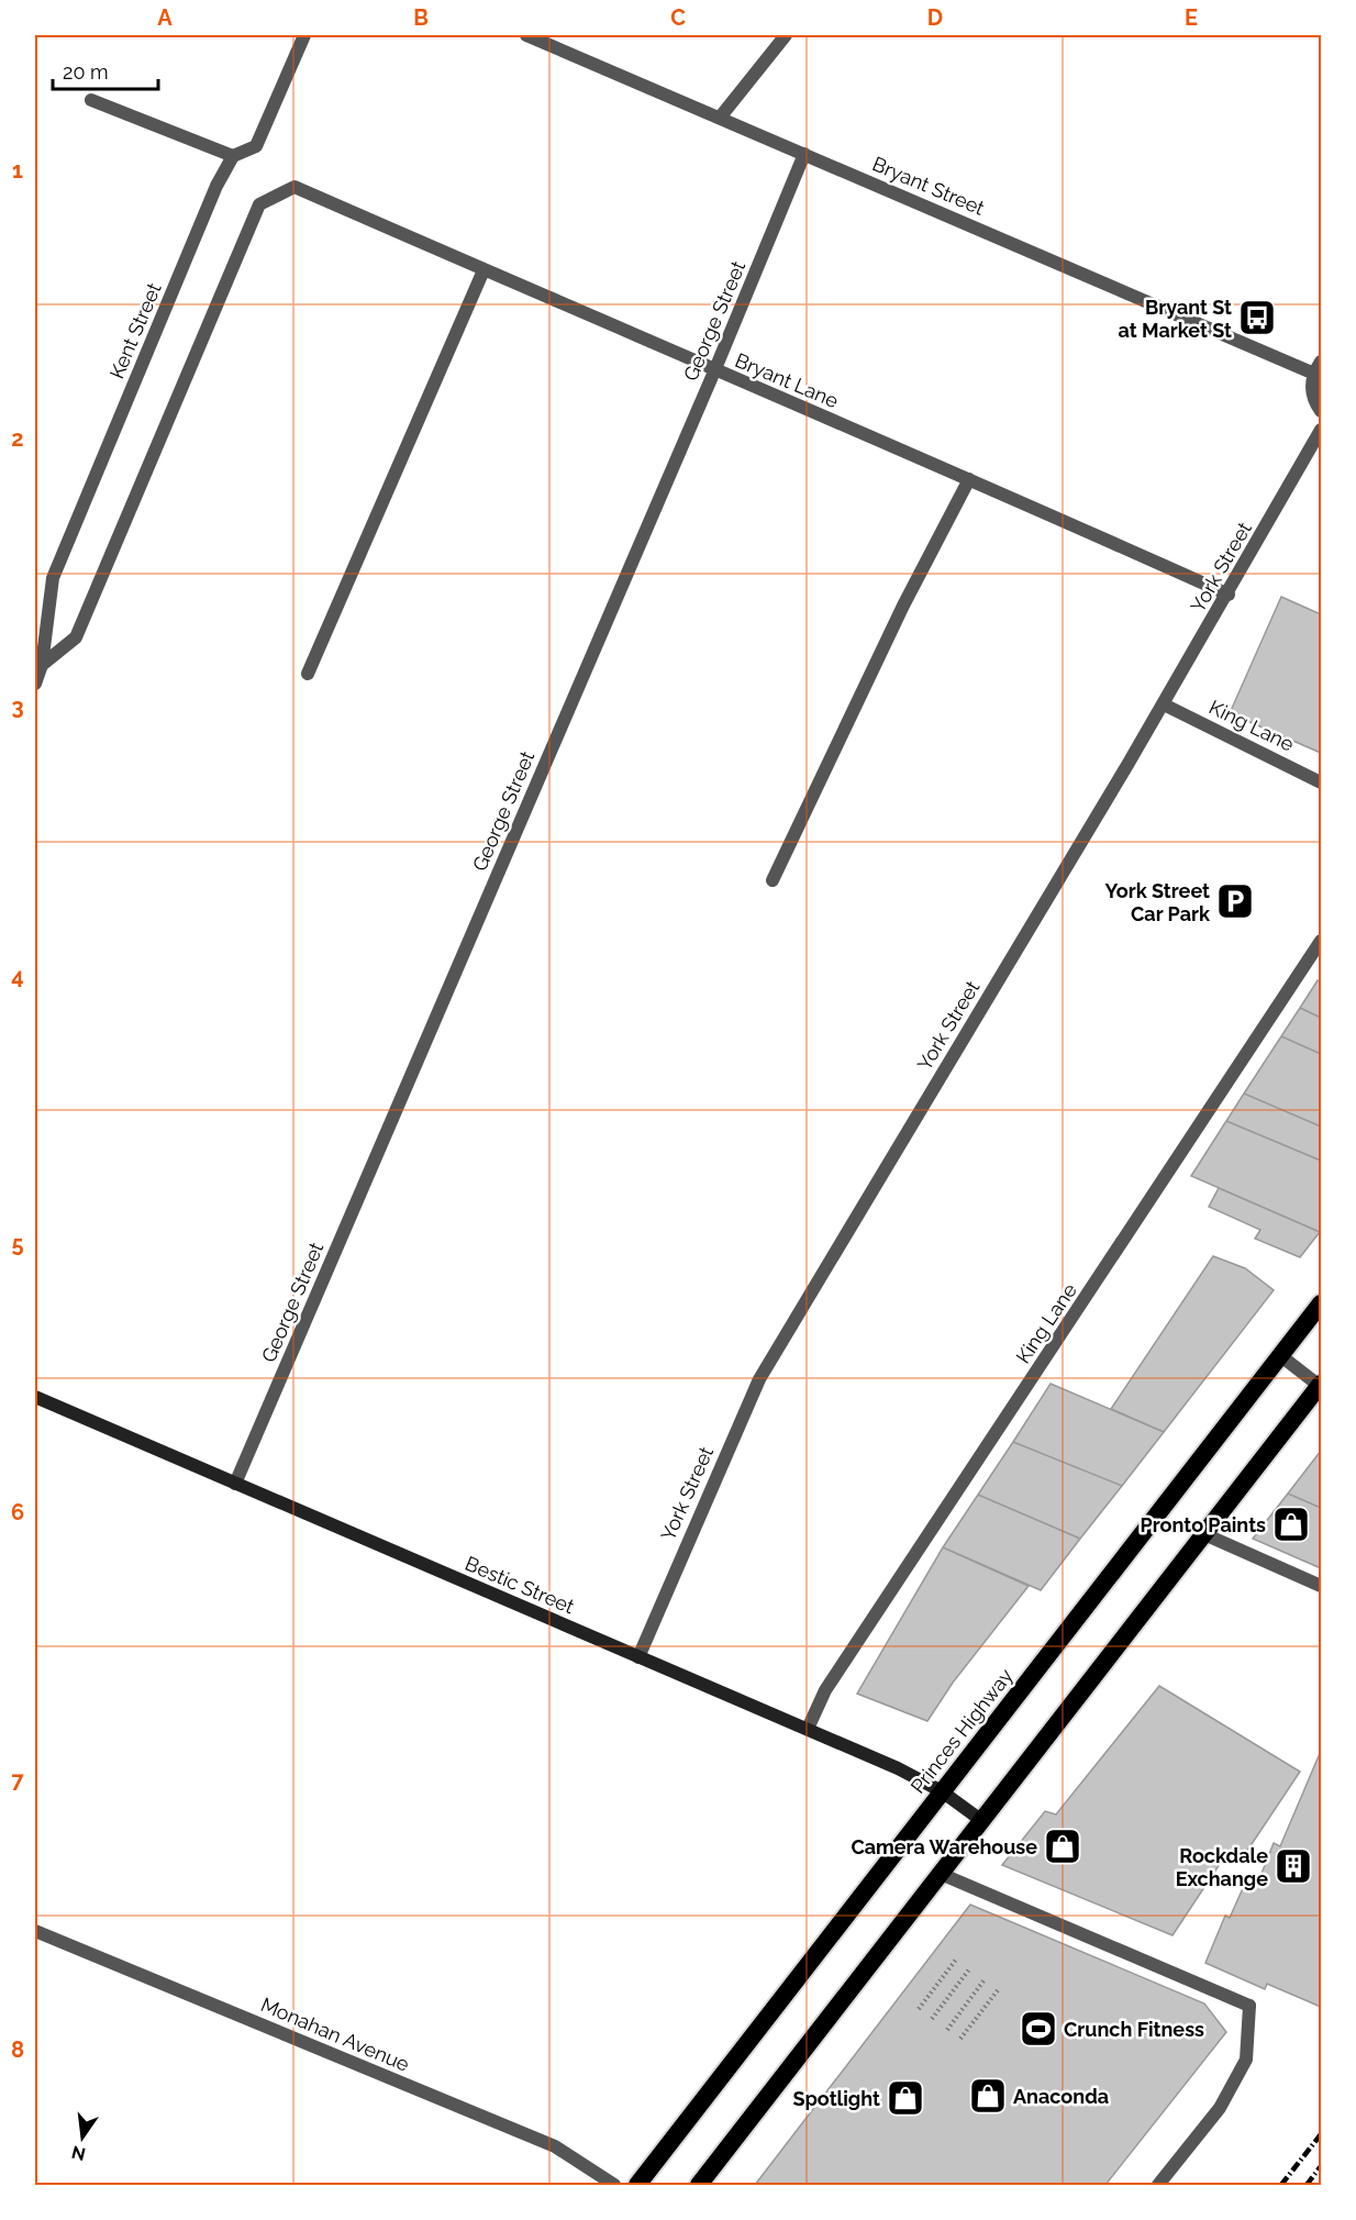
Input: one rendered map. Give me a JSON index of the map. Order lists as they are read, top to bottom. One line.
{"streets":{"highway":["Princes Highway"],"main road":["Bestic Street"],"street":["Bryant Street","George Street","Kent Street","Bryant Lane","York Street","King Lane","Monahan Avenue"]},"crossings":[["Bryant Street","George Street"],["George Street","Bryant Lane"],["George Street","Bestic Street"],["Kent Street","Bryant Lane"],["Bryant Lane","York Street"],["York Street","King Lane"],["York Street","Bestic Street"],["King Lane","Bestic Street"],["Bestic Street","Princes Highway"]],"places":{"bus stop":["Bryant St at Market St"],"parking":["York Street Car Park"],"shop":["Pronto Paints","Camera Warehouse","Anaconda","Spotlight"],"building":["Rockdale Exchange"],"sports":["Crunch Fitness"]},"scale_bar":"20 m","north":"bottom","grid":{"columns":["A","B","C","D","E"],"rows":["1","2","3","4","5","6","7","8"]}}
